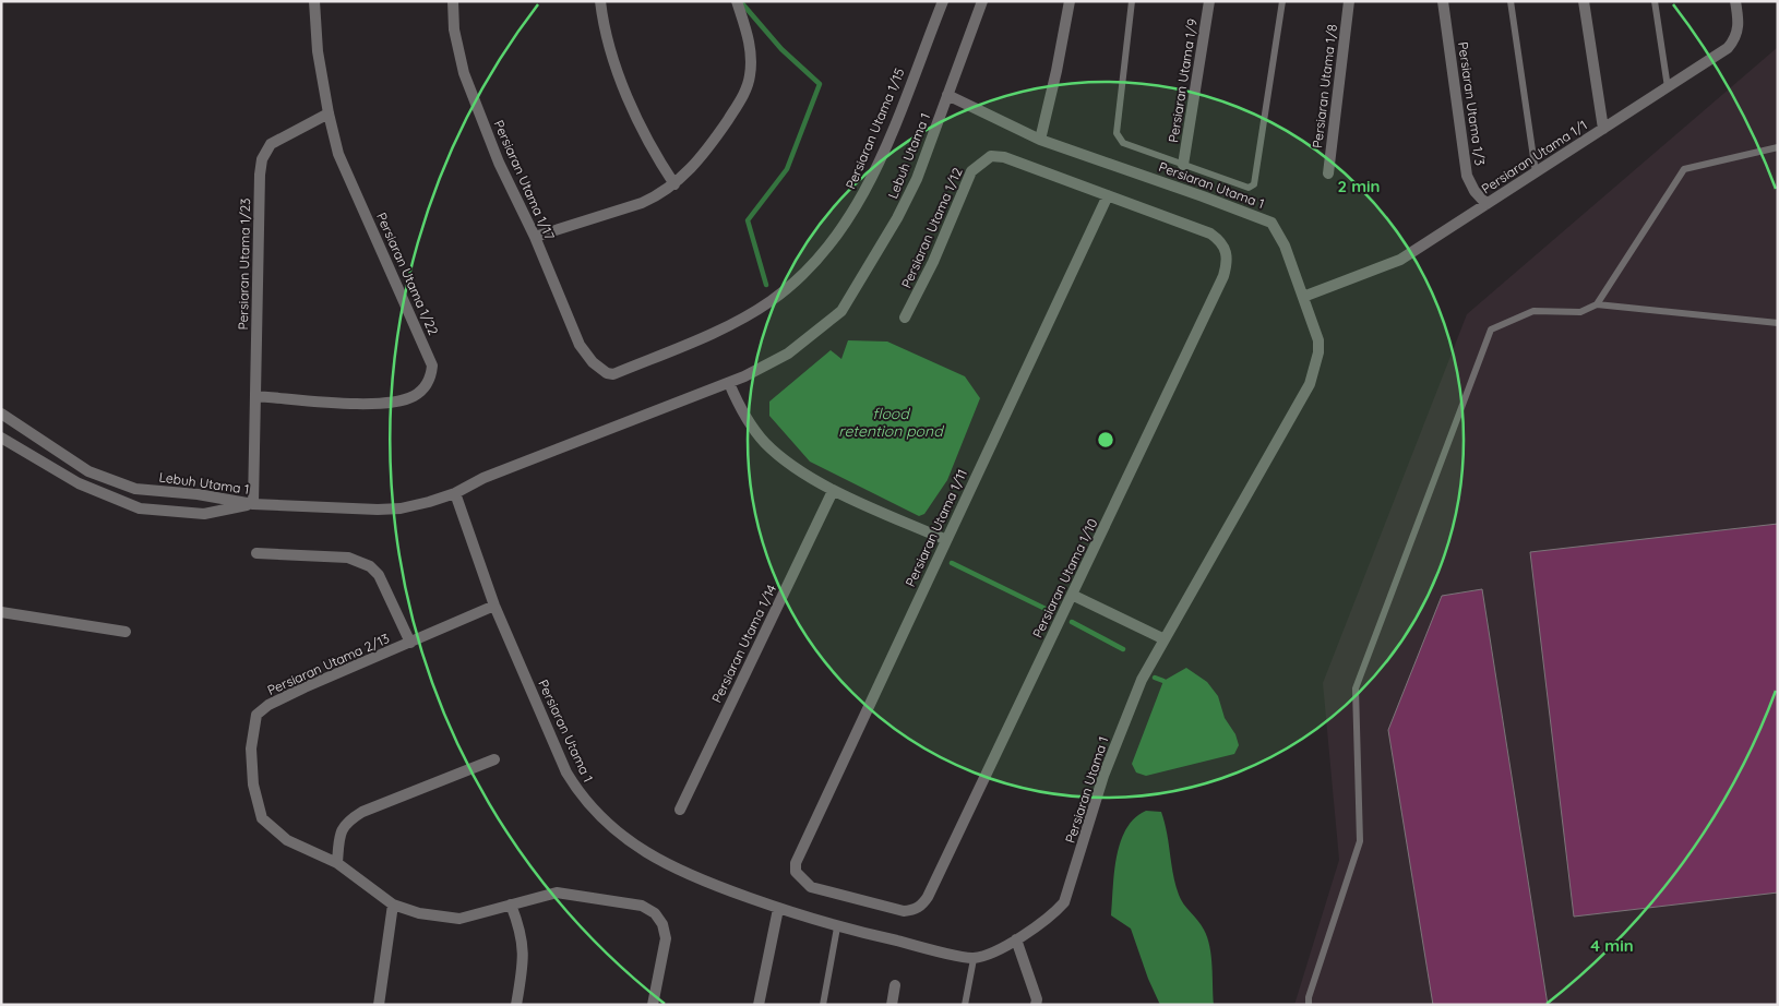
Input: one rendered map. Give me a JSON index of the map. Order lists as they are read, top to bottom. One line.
{"streets":{"street":["Persiaran Utama 1/9","Persiaran Utama 1/8","Persiaran Utama 1/3","Persiaran Utama 1/15","Lebuh Utama 1","Persiaran Utama 1/1","Persiaran Utama 1/17","Persiaran Utama 1","Persiaran Utama 1/12","Persiaran Utama 1/23","Persiaran Utama 1/22","Persiaran Utama 1/11","Persiaran Utama 1/10","Persiaran Utama 1/14","Persiaran Utama 2/13"]},"crossings":[["Persiaran Utama 1/3","Persiaran Utama 1/1"],["Persiaran Utama 1/15","Persiaran Utama 1/17"],["Lebuh Utama 1","Persiaran Utama 1"],["Lebuh Utama 1","Persiaran Utama 1/23"],["Persiaran Utama 1/1","Persiaran Utama 1"],["Persiaran Utama 1","Persiaran Utama 2/13"],["Persiaran Utama 1/12","Persiaran Utama 1/11"],["Persiaran Utama 1/12","Persiaran Utama 1/10"],["Persiaran Utama 1/23","Persiaran Utama 1/22"],["Persiaran Utama 1/11","Persiaran Utama 1/10"]],"water":["flood retention pond"],"rings":["2 min","4 min"]}
